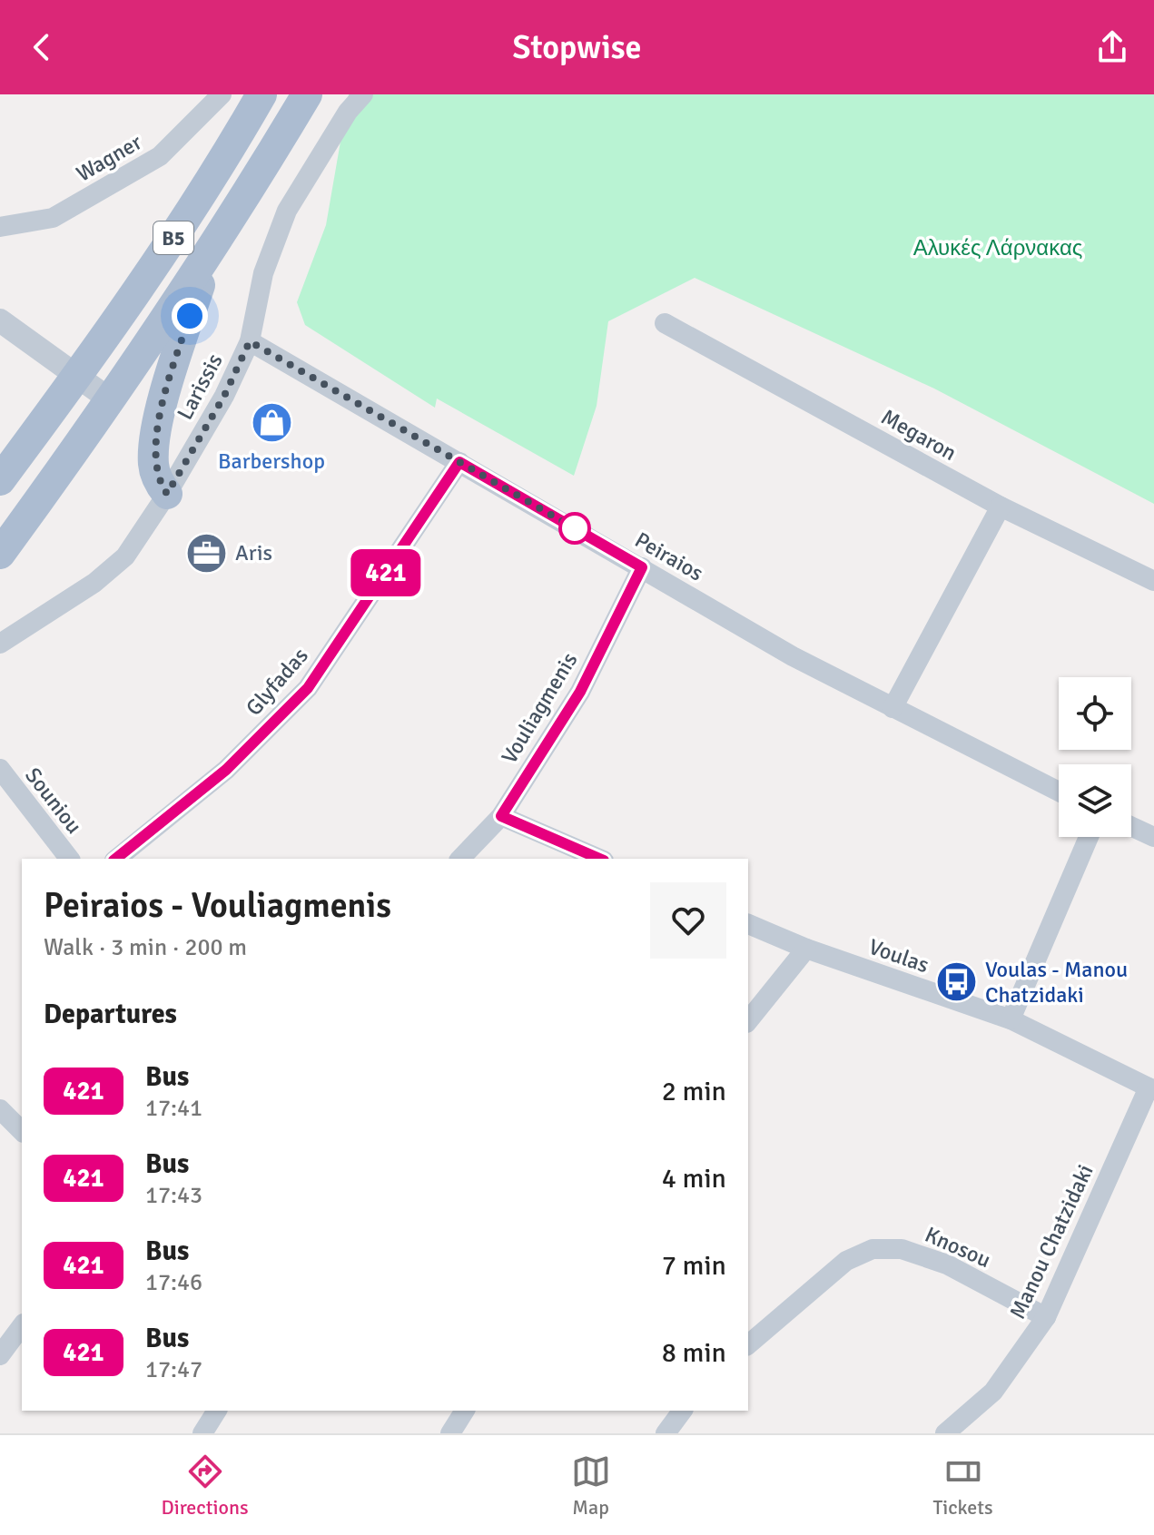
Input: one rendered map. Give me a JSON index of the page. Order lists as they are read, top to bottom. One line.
{"streets":{"main road":["B5"],"street":["Wagner","Larissis","Megaron","Peiraios","Glyfadas","Vouliagmenis","Souniou","Voulas","Manou Chatzidaki","Knosou"]},"crossings":[["Larissis","Peiraios"],["Peiraios","Glyfadas"],["Peiraios","Vouliagmenis"],["Voulas","Manou Chatzidaki"],["Manou Chatzidaki","Knosou"]],"parks":["Αλυκές Λάρνακας"],"places":{"shop":["Barbershop"],"office":["Aris"],"bus stop":["Voulas - Manou Chatzidaki"]},"lines":["bus line 421"],"page":{"header":"Stopwise","on_map":"421","heading":[["Peiraios - Vouliagmenis","Walk · 3 min · 200 m"],"Departures"],"list":[{"mark":"421","name":"Bus","note":"17:41","value":"2 min"},{"mark":"421","name":"Bus","note":"17:43","value":"4 min"},{"mark":"421","name":"Bus","note":"17:46","value":"7 min"},{"mark":"421","name":"Bus","note":"17:47","value":"8 min"}],"tabs":["Directions","Map","Tickets"]}}
